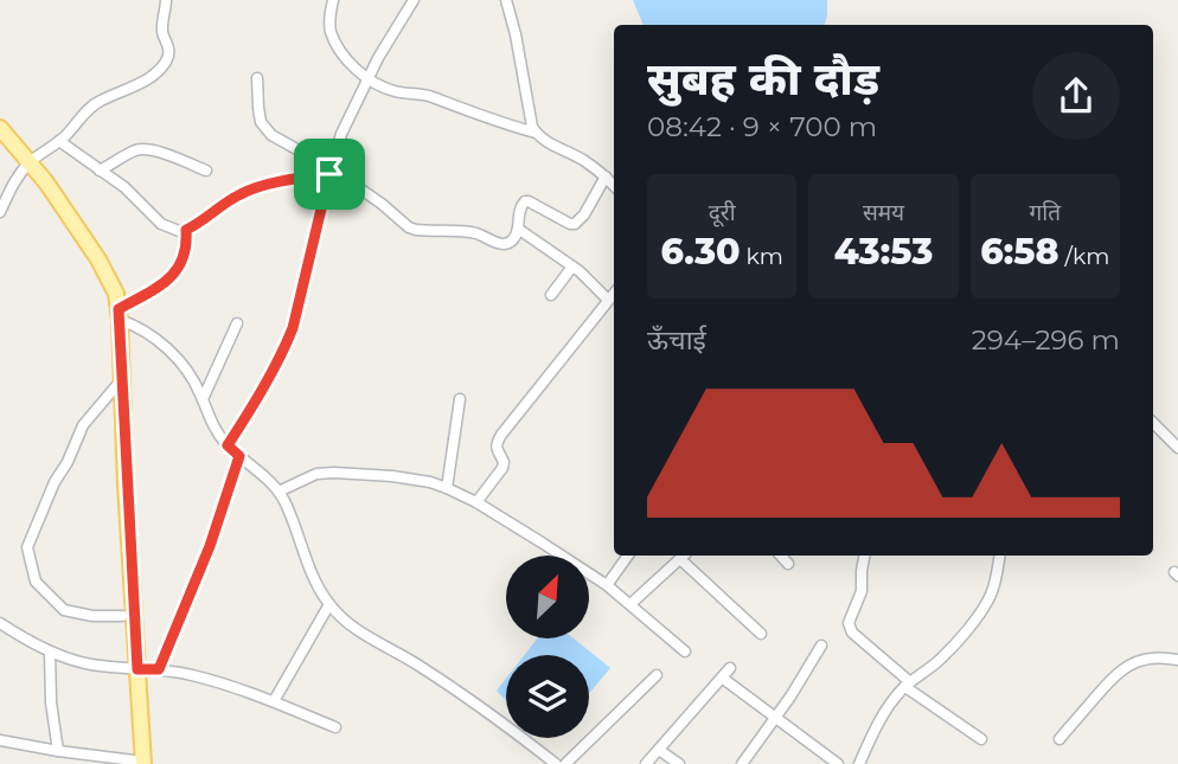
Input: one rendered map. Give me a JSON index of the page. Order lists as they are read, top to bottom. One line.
{"north":"top right","page":{"heading":["सुबह की दौड़","08:42 · 9 × 700 m"],"stats":[["दूरी","6.30 km"],["समय","43:53"],["गति","6:58 /km"]],"chart":["ऊँचाई","294–296 m"]}}
